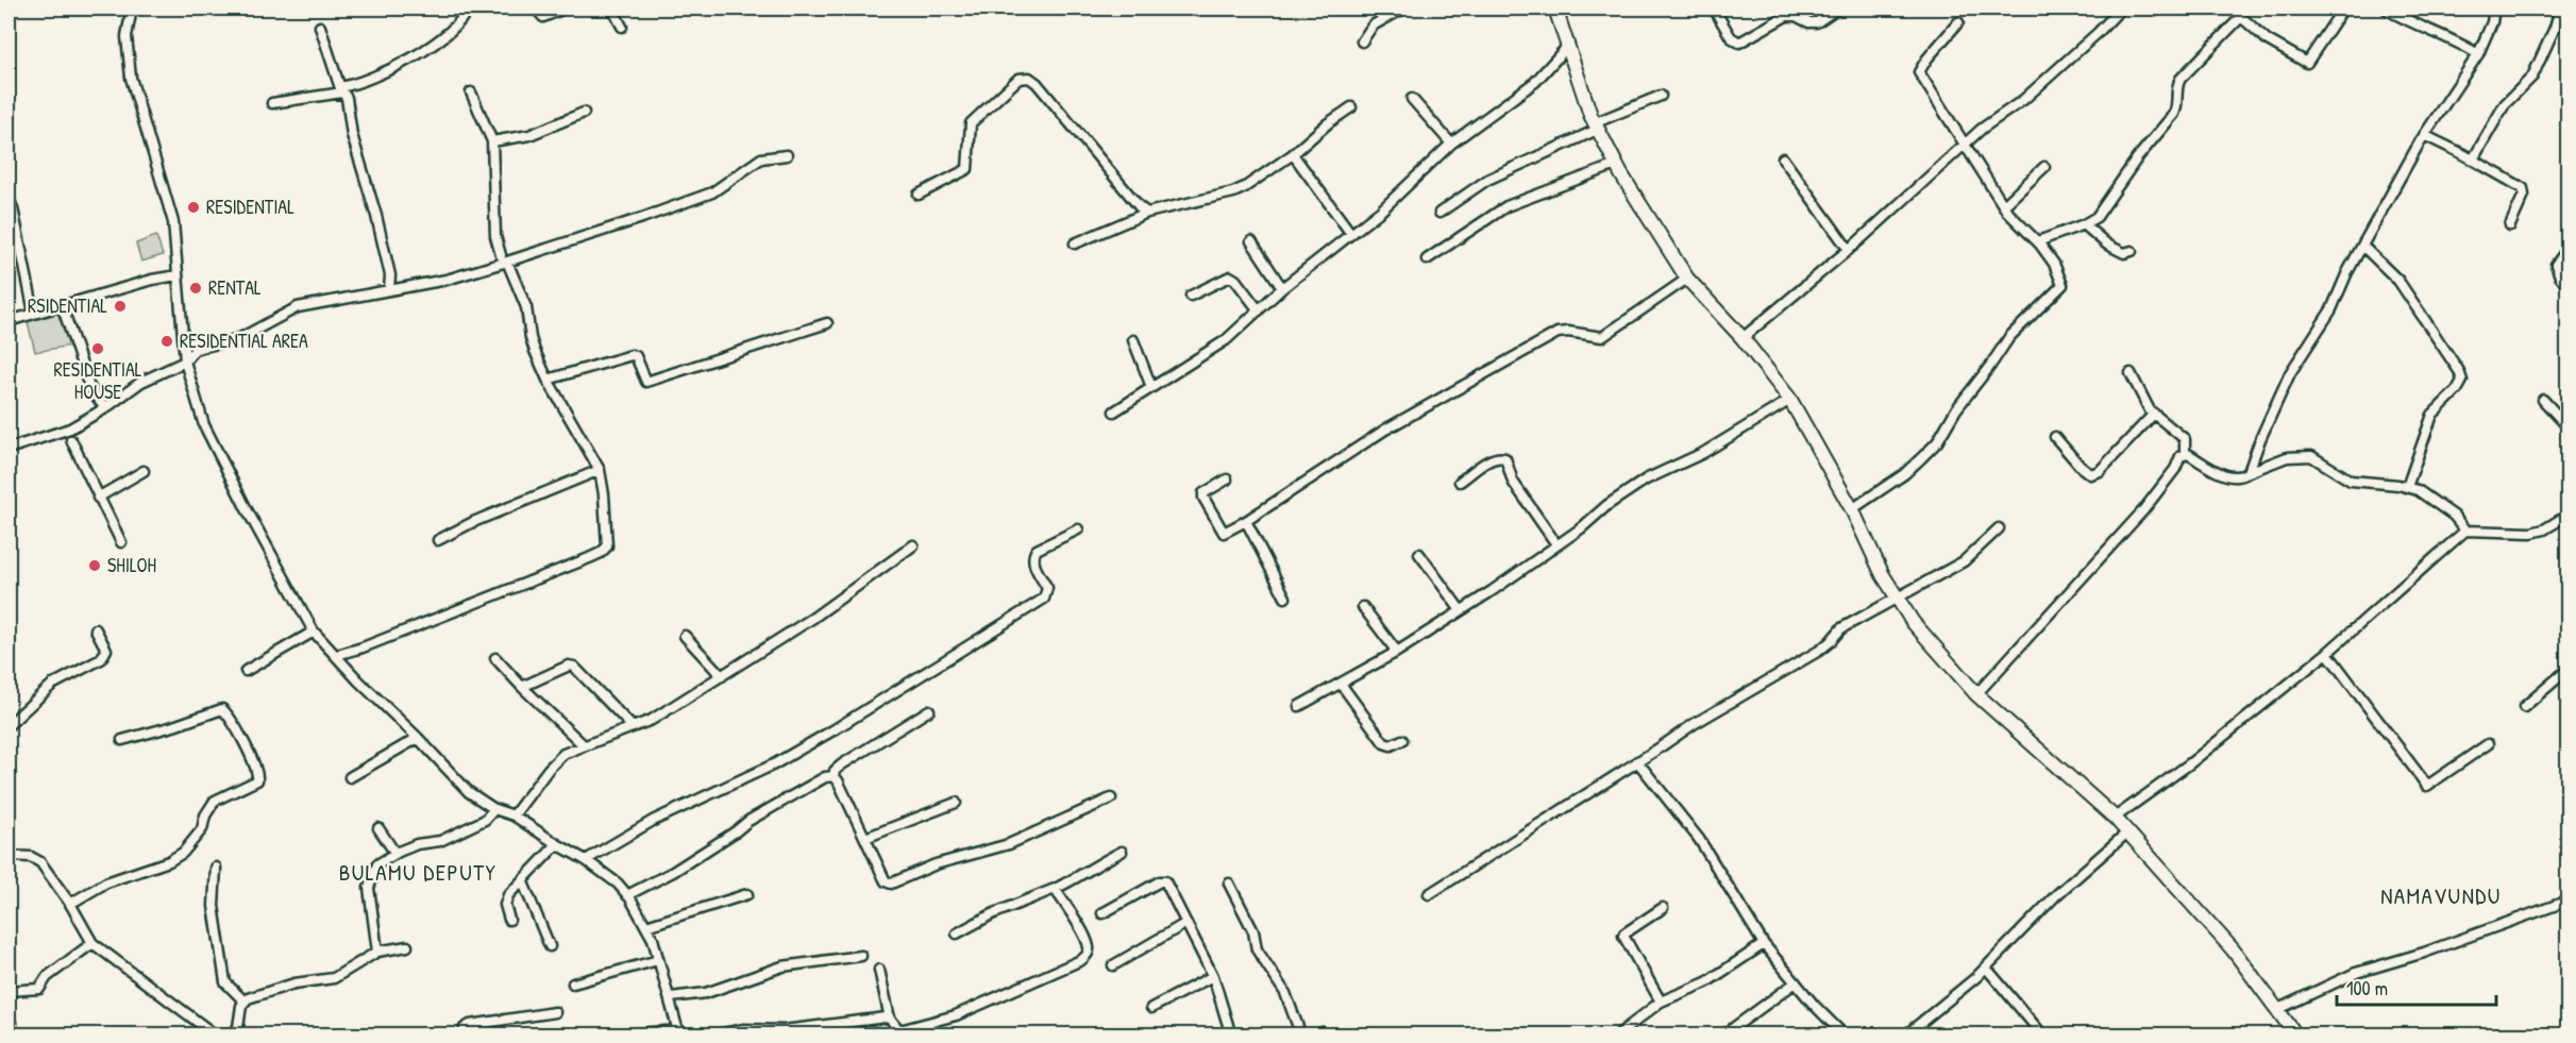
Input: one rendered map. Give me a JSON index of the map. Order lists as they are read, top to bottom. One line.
{"districts":["BULAMU DEPUTY","NAMAVUNDU"],"places":["RESIDENTIAL","RENTAL","RSIDENTIAL","RESIDENTIAL AREA","RESIDENTIAL HOUSE","SHILOH"],"scale_bar":"100 m"}
